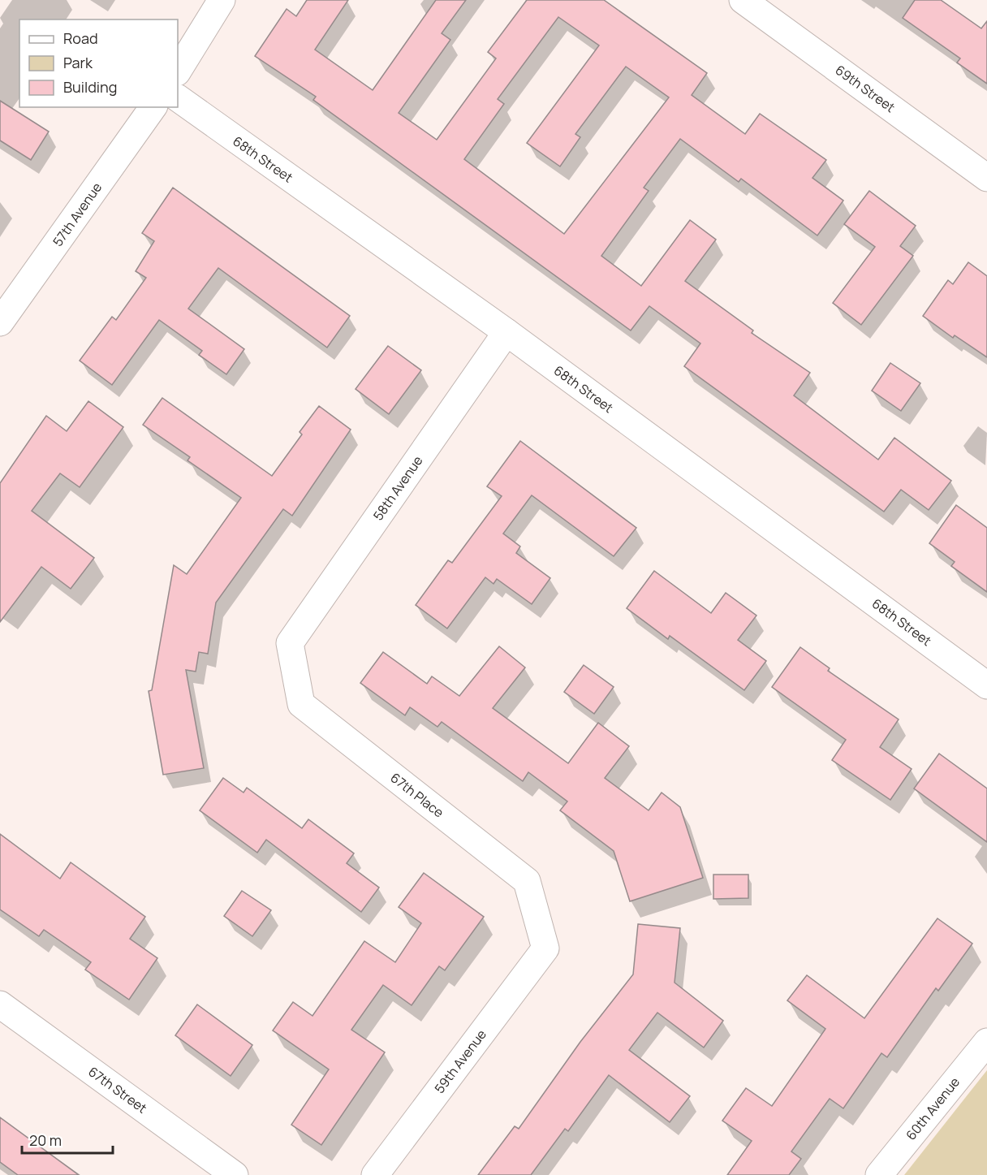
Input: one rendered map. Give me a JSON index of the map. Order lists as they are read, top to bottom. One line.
{"streets":{"street":["69th Street","68th Street","57th Avenue","58th Avenue","67th Place","59th Avenue","67th Street","60th Avenue"]},"crossings":[["68th Street","58th Avenue"],["58th Avenue","67th Place"],["67th Place","59th Avenue"]],"legend":["Road","Park","Building"],"scale_bar":"20 m"}
